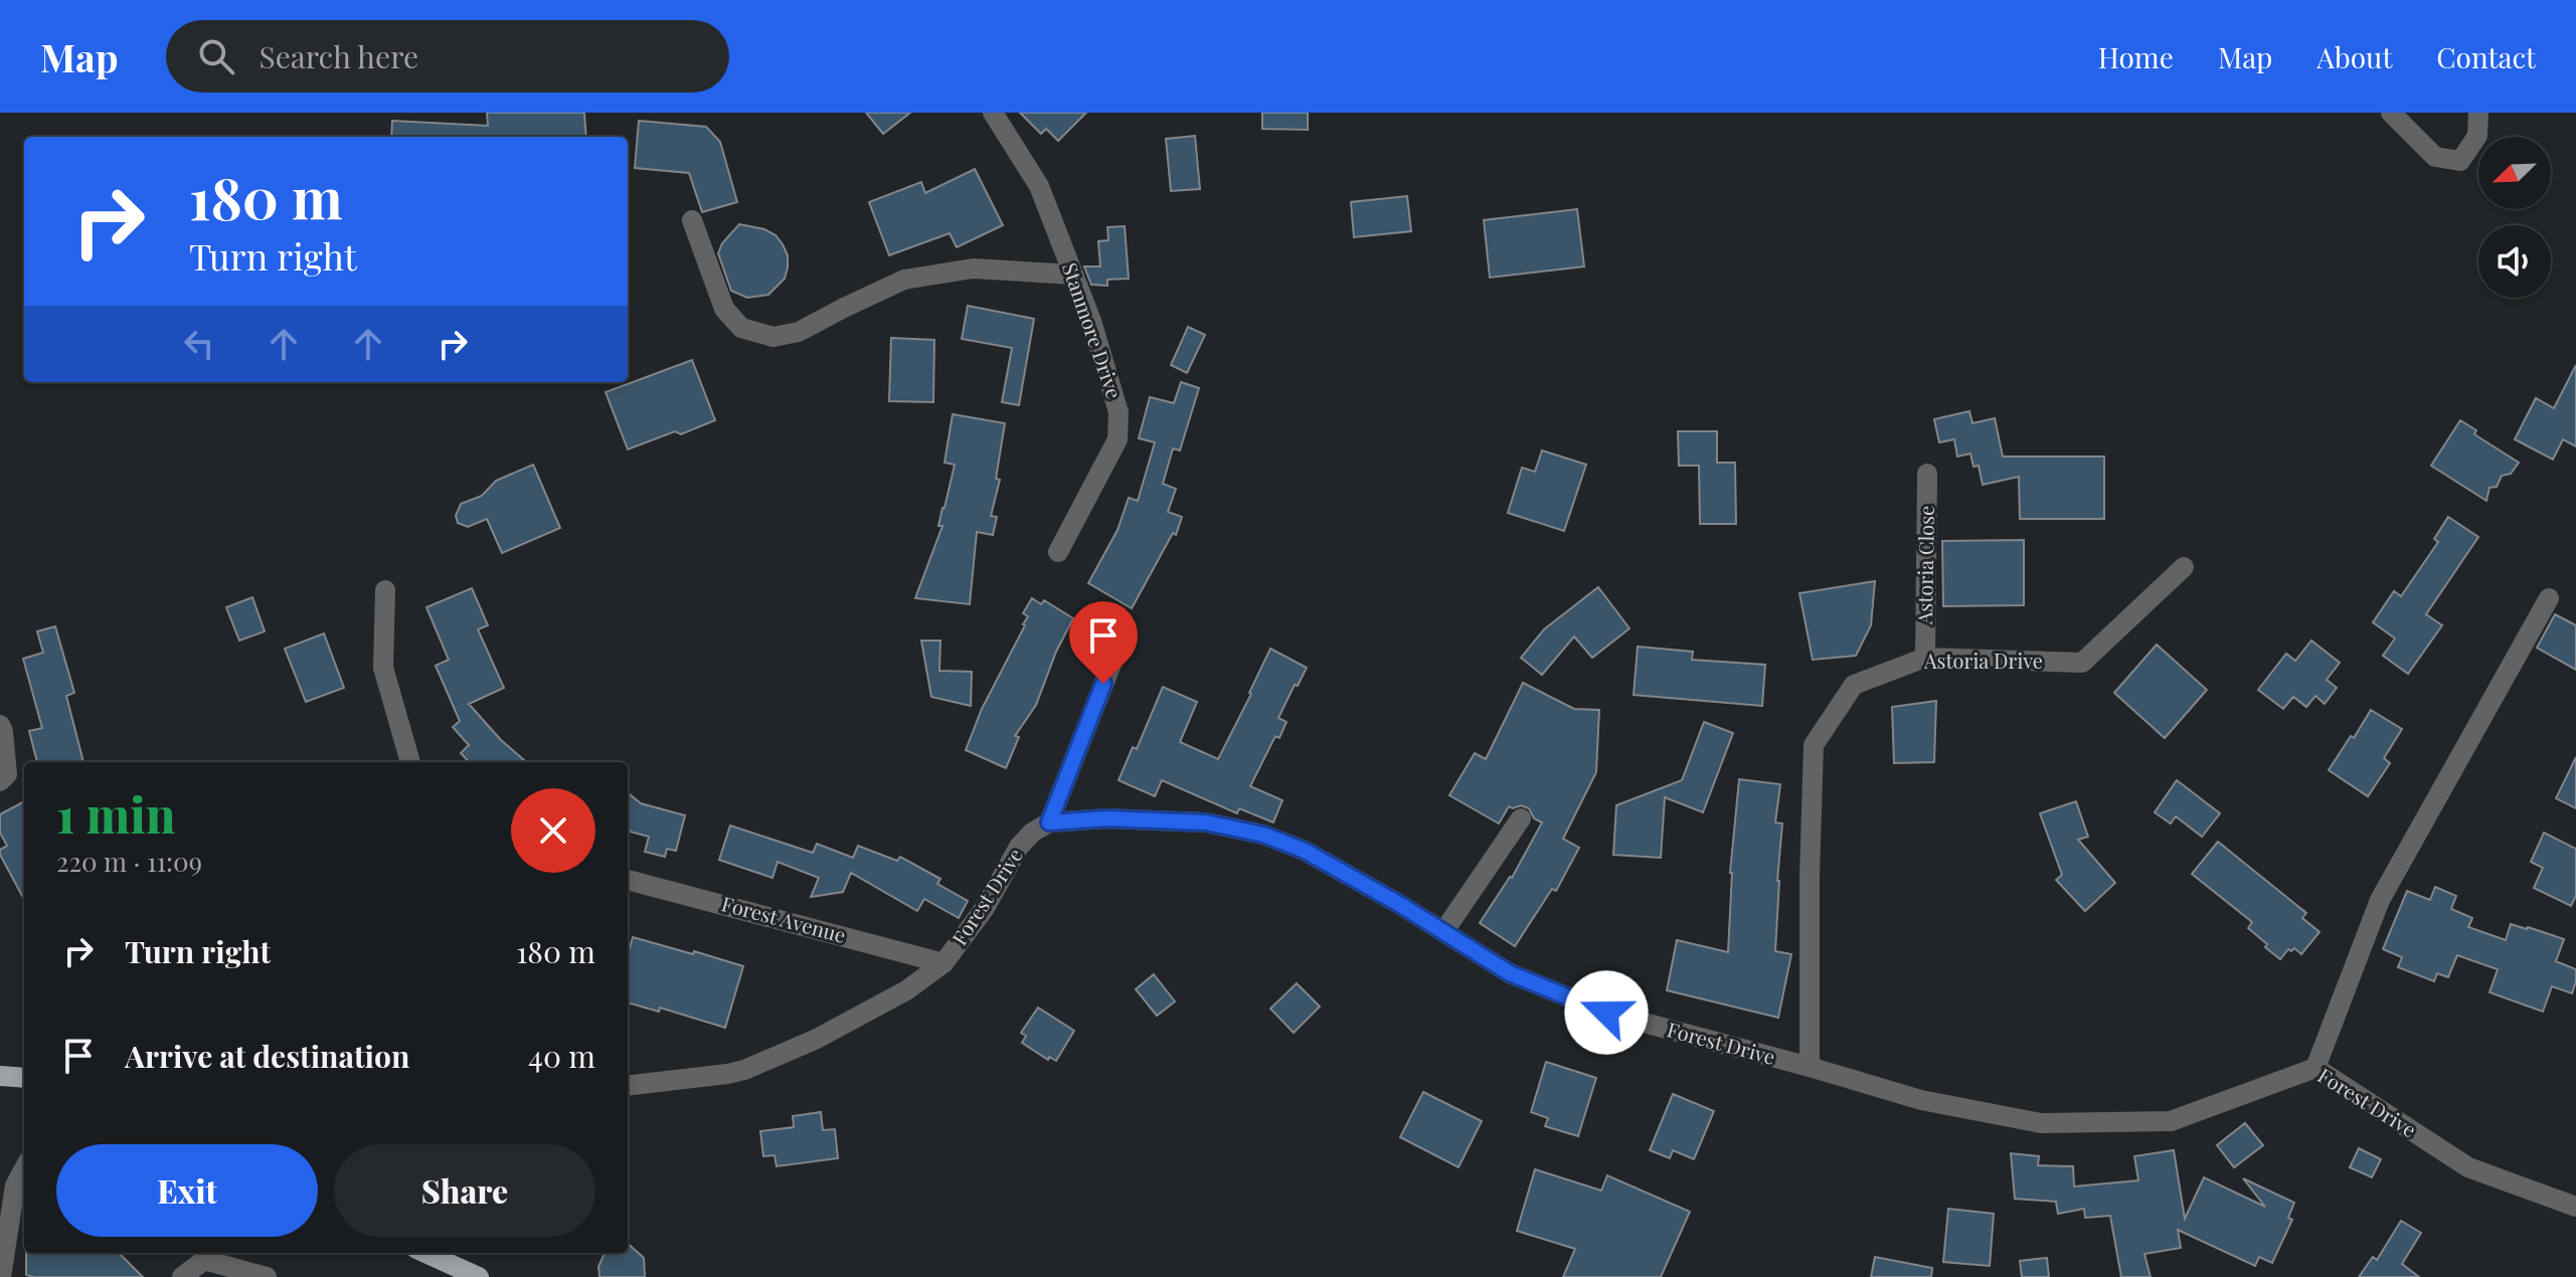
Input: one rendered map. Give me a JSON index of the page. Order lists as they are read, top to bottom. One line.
{"streets":{"street":["Stanmore Drive","Astoria Close","Astoria Drive","Forest Drive","Forest Avenue"]},"crossings":[["Astoria Close","Astoria Drive"],["Astoria Drive","Forest Drive"],["Forest Drive","Forest Avenue"]],"north":"bottom left","page":{"header":"Map","search":"Search here","nav":["Home","Map","About","Contact"],"turn":["180 m","Turn right"],"heading":["1 min","220 m · 11:09"],"list":[{"name":"Turn right","value":"180 m"},{"name":"Arrive at destination","value":"40 m"}],"buttons":["Exit","Share"]}}
